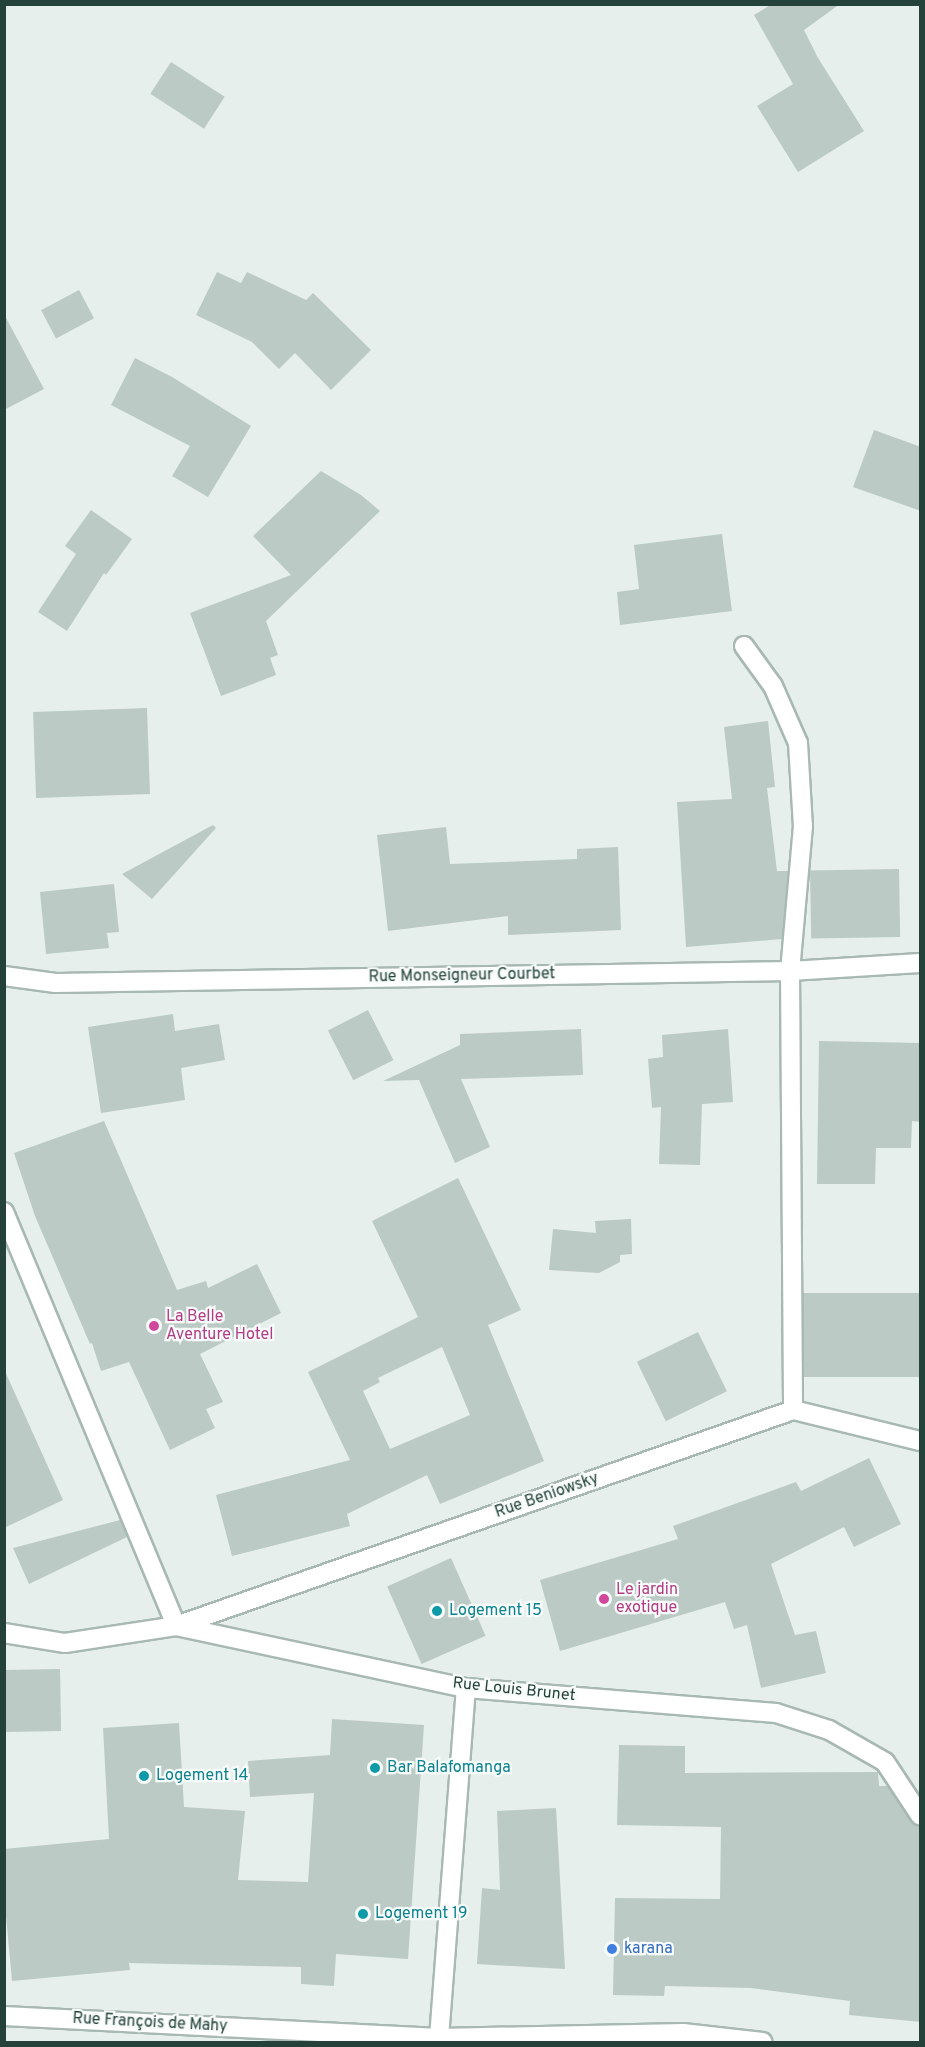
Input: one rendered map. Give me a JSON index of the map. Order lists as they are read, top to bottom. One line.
{"streets":{"street":["Rue Monseigneur Courbet","Rue Beniowsky","Rue Louis Brunet","Rue François de Mahy"]},"crossings":[["Rue Beniowsky","Rue Louis Brunet"]],"places":["La Belle Aventure Hotel","Le jardin exotique","Logement 15","Bar Balafomanga","Logement 14","Logement 19","karana"]}
